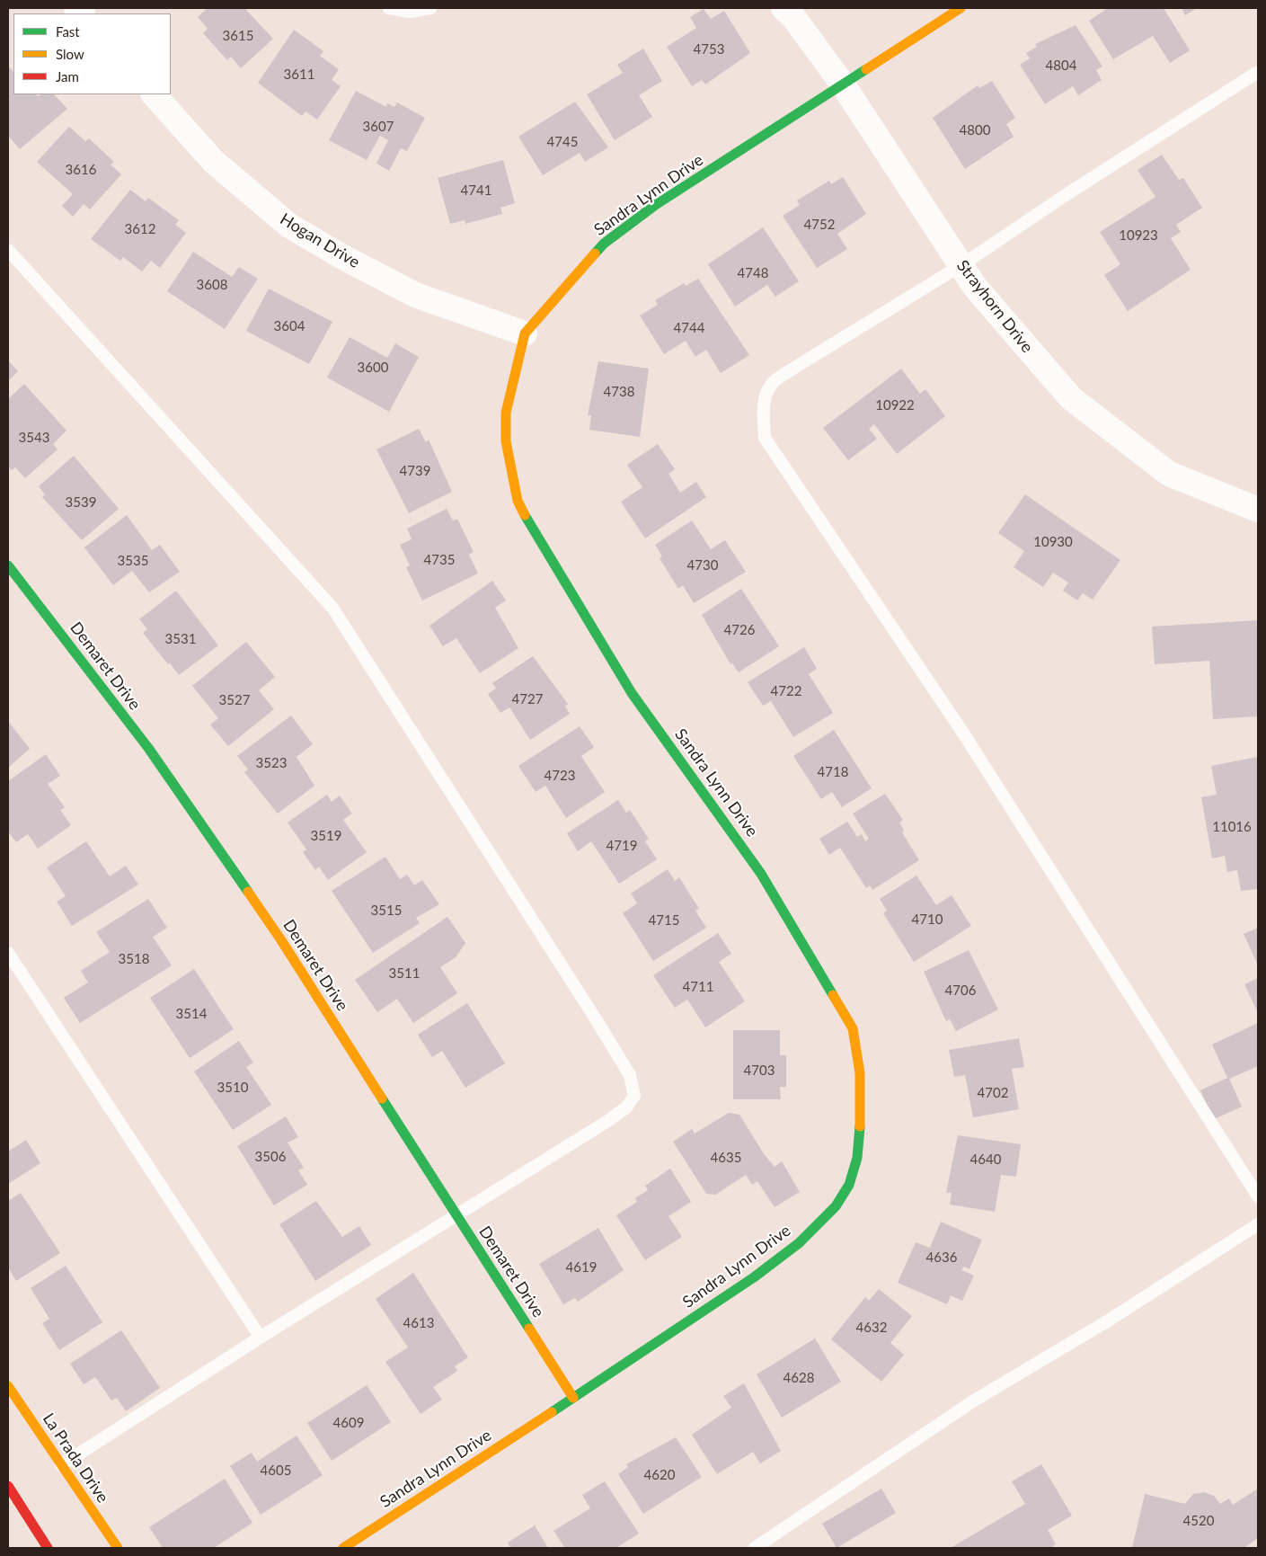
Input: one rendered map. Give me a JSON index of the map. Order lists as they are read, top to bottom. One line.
{"streets":{"street":["Sandra Lynn Drive","Hogan Drive","Strayhorn Drive","Demaret Drive","La Prada Drive"]},"crossings":[["Sandra Lynn Drive","Hogan Drive"],["Sandra Lynn Drive","Strayhorn Drive"],["Sandra Lynn Drive","Demaret Drive"]],"house_numbers":["3615","4753","4804","3611","3607","4800","4745","3616","4741","4752","3612","10923","4748","3608","3604","4744","3600","4738","10922","3543","4739","3539","10930","4735","3535","4730","4726","3531","4722","4727","3527","3523","4718","4723","11016","3519","4719","3515","4710","4715","3518","3511","4711","4706","3514","4703","3510","4702","3506","4635","4640","4636","4619","4613","4632","4628","4609","4605","4620","4520"],"legend":["Fast","Slow","Jam"]}
